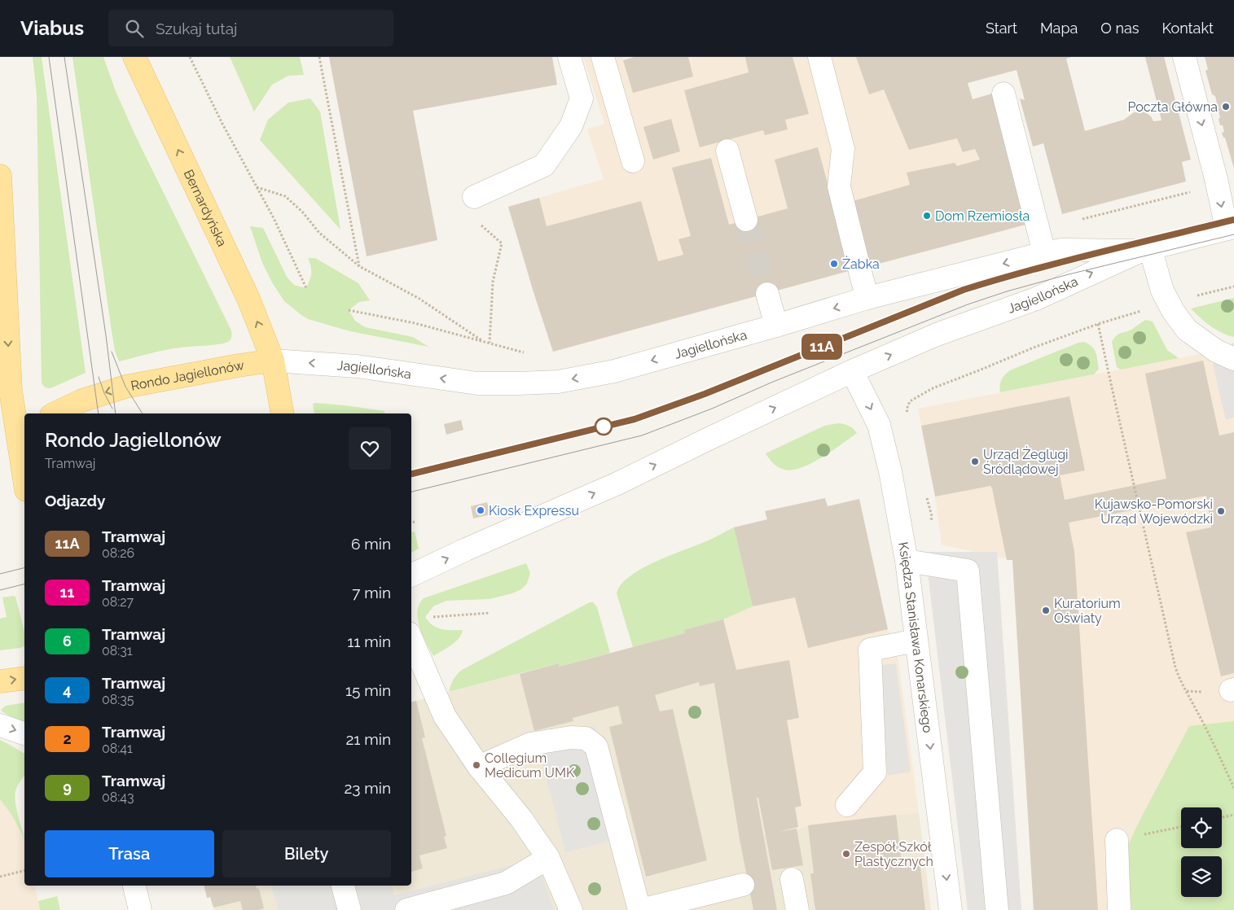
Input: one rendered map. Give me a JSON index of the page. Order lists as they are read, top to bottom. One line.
{"streets":{"main road":["Bernardyńska","Rondo Jagiellonów"],"street":["Jagiellońska","Księdza Stanisława Konarskiego"]},"crossings":[["Bernardyńska","Jagiellońska"],["Bernardyńska","Rondo Jagiellonów"],["Jagiellońska","Rondo Jagiellonów"],["Jagiellońska","Księdza Stanisława Konarskiego"]],"one_way":["Bernardyńska","Rondo Jagiellonów"],"places":["Poczta Główna","Dom Rzemiosła","Żabka","Urząd Żeglugi Śródlądowej","Kiosk Expressu","Kujawsko-Pomorski Urząd Wojewódzki","Kuratorium Oświaty","Collegium Medicum UMK","Zespół Szkół Plastycznych"],"lines":["tram line 11A"],"page":{"header":"Viabus","search":"Szukaj tutaj","nav":["Start","Mapa","O nas","Kontakt"],"on_map":"11A","heading":[["Rondo Jagiellonów","Tramwaj"],"Odjazdy"],"list":[{"mark":"11A","name":"Tramwaj","note":"08:26","value":"6 min"},{"mark":"11","name":"Tramwaj","note":"08:27","value":"7 min"},{"mark":"6","name":"Tramwaj","note":"08:31","value":"11 min"},{"mark":"4","name":"Tramwaj","note":"08:35","value":"15 min"},{"mark":"2","name":"Tramwaj","note":"08:41","value":"21 min"},{"mark":"9","name":"Tramwaj","note":"08:43","value":"23 min"}],"buttons":["Trasa","Bilety"]}}
